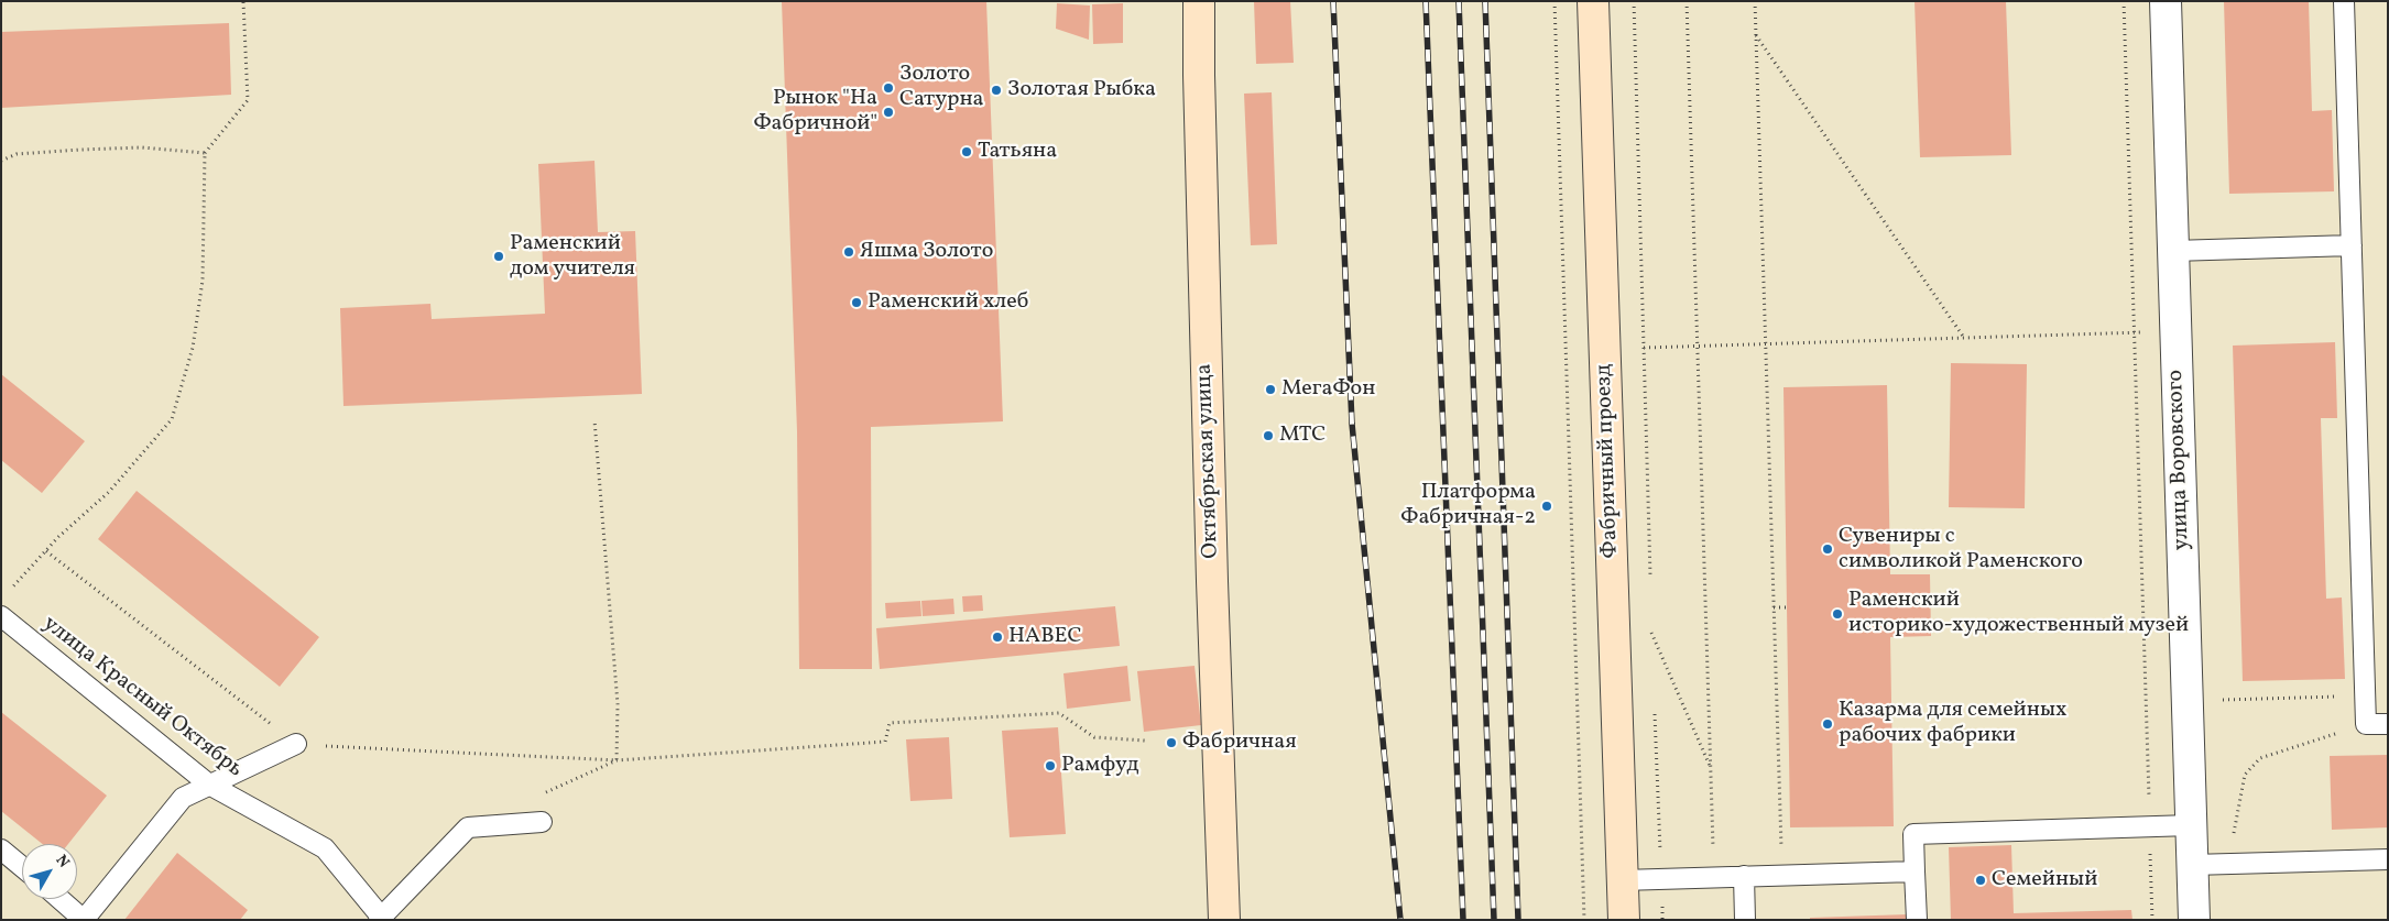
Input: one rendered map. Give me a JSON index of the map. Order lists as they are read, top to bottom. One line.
{"streets":{"main road":["Октябрьская улица","Фабричный проезд"],"street":["улица Воровского"],"lane":["улица Красный Октябрь"]},"places":["Золото Сатурна","Золотая Рыбка","Рынок \"На Фабричной\"","Татьяна","Яшма Золото","Раменский дом учителя","Раменский хлеб","МегаФон","МТС","Платформа Фабричная-2","Сувениры с символикой Раменского","Раменский историко-художественный музей","НАВЕС","Казарма для семейных рабочих фабрики","Фабричная","Рамфуд","Семейный"],"north":"top right"}
